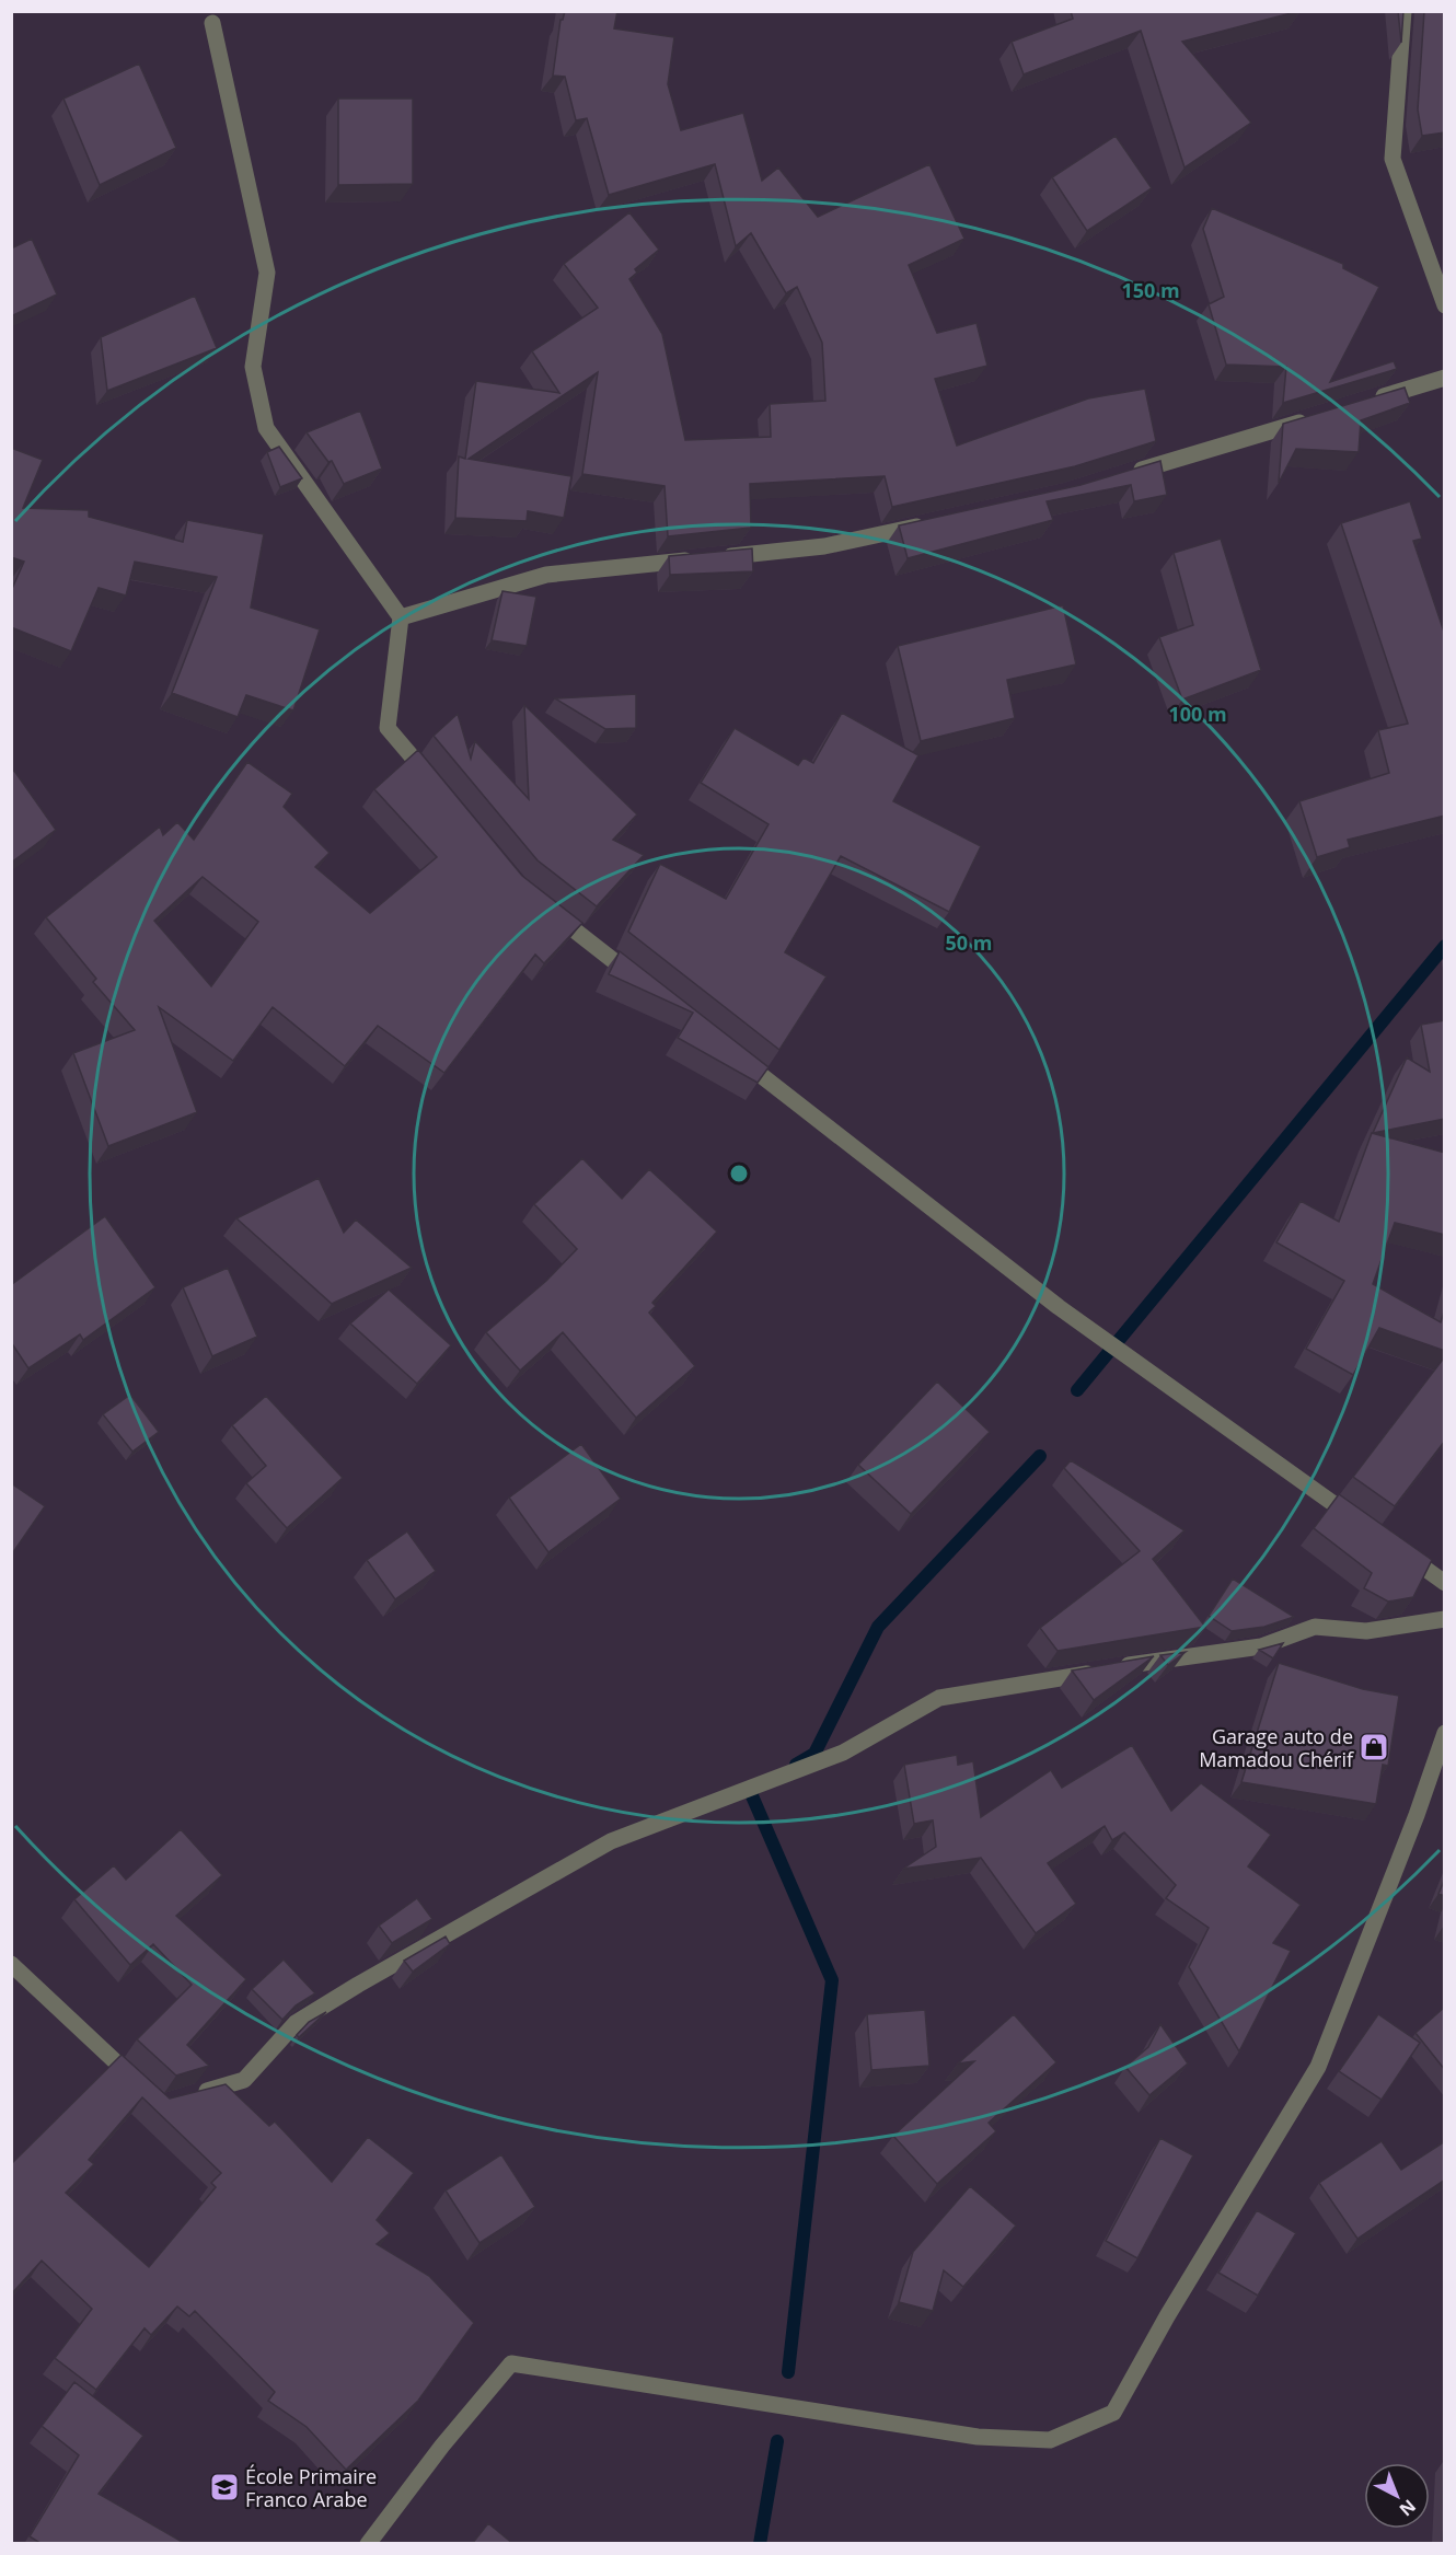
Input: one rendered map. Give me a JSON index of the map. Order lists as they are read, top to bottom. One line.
{"places":{"shop":["Garage auto de Mamadou Chérif"],"school or university":["École Primaire Franco Arabe"]},"north":"bottom right","rings":["150 m","100 m","50 m"]}
